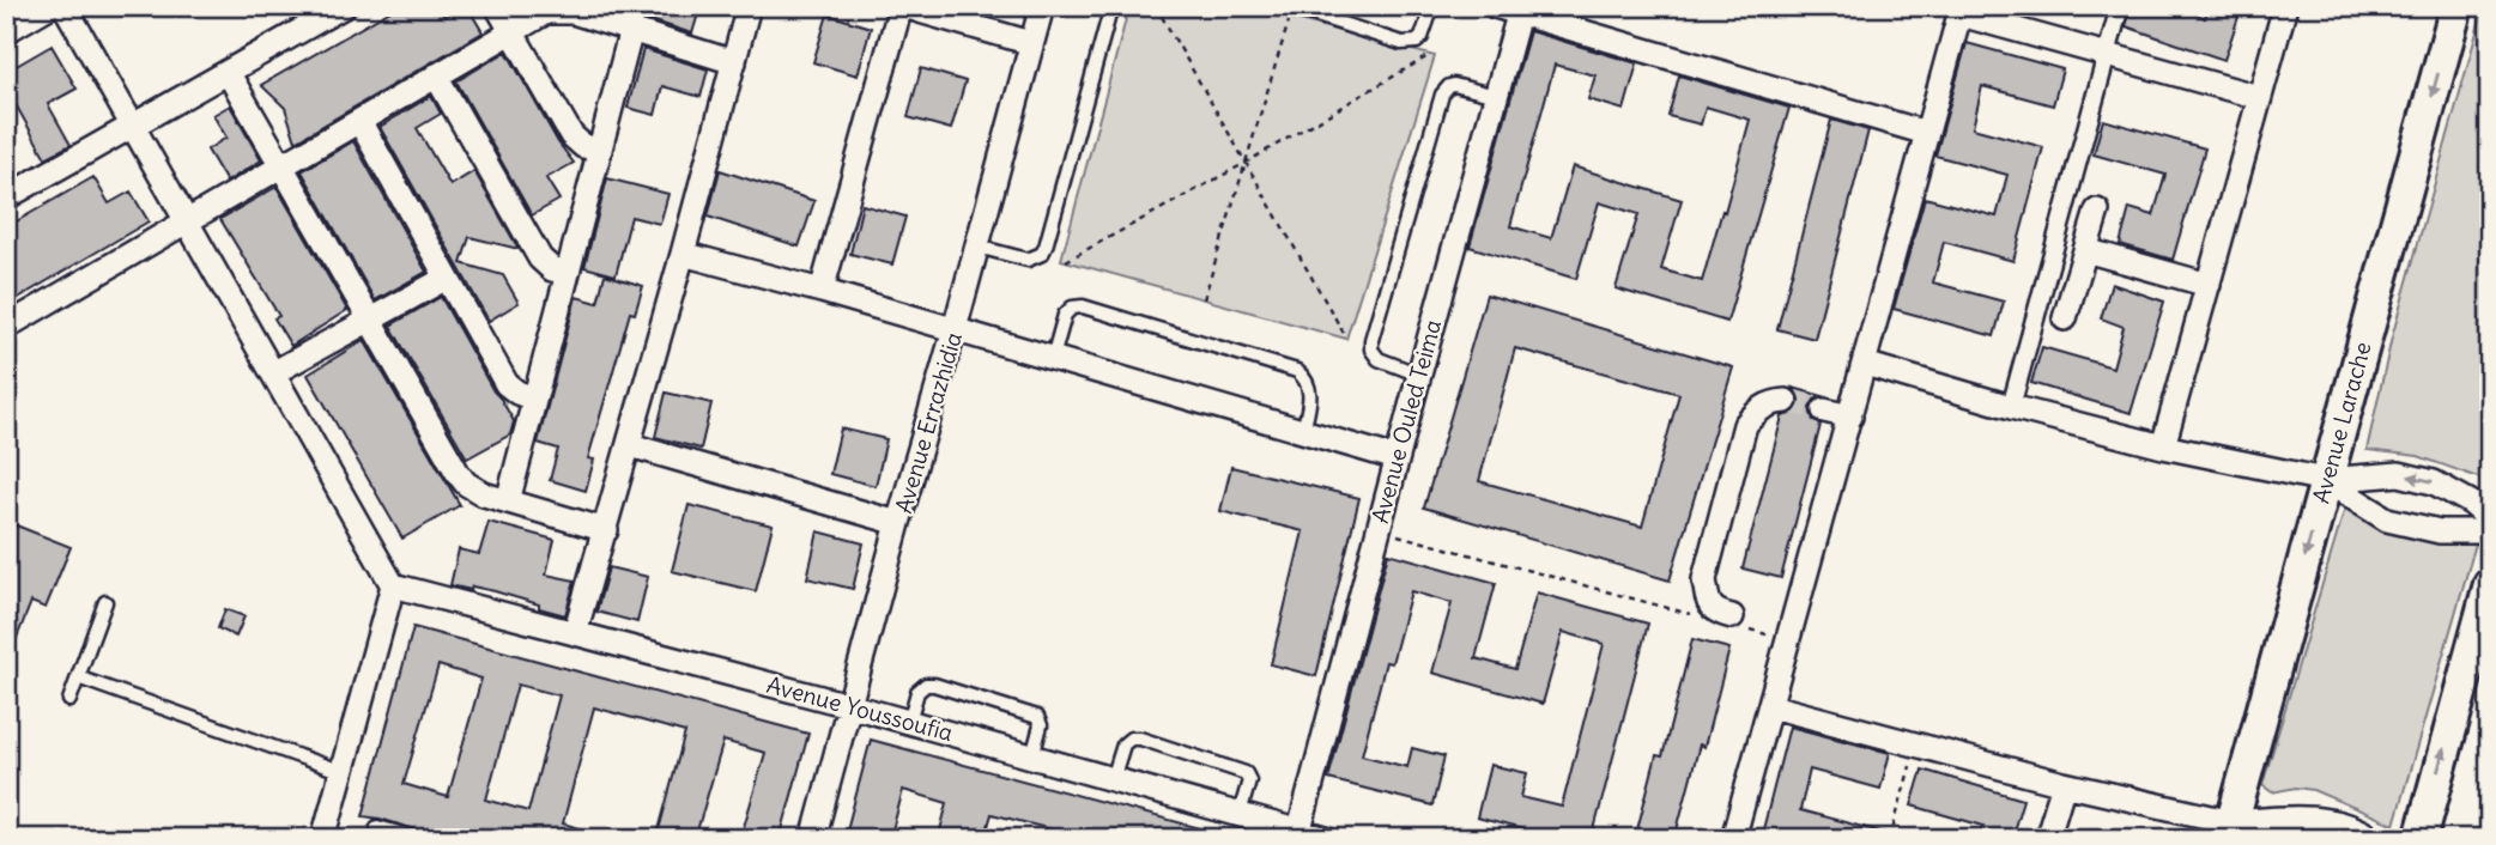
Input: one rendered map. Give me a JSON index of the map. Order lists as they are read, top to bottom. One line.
{"streets":{"main road":["Avenue Larache"],"street":["Avenue Ouled Teima","Avenue Errazhidia","Avenue Youssoufia"]},"crossings":[["Avenue Ouled Teima","Avenue Youssoufia"],["Avenue Errazhidia","Avenue Youssoufia"]]}
